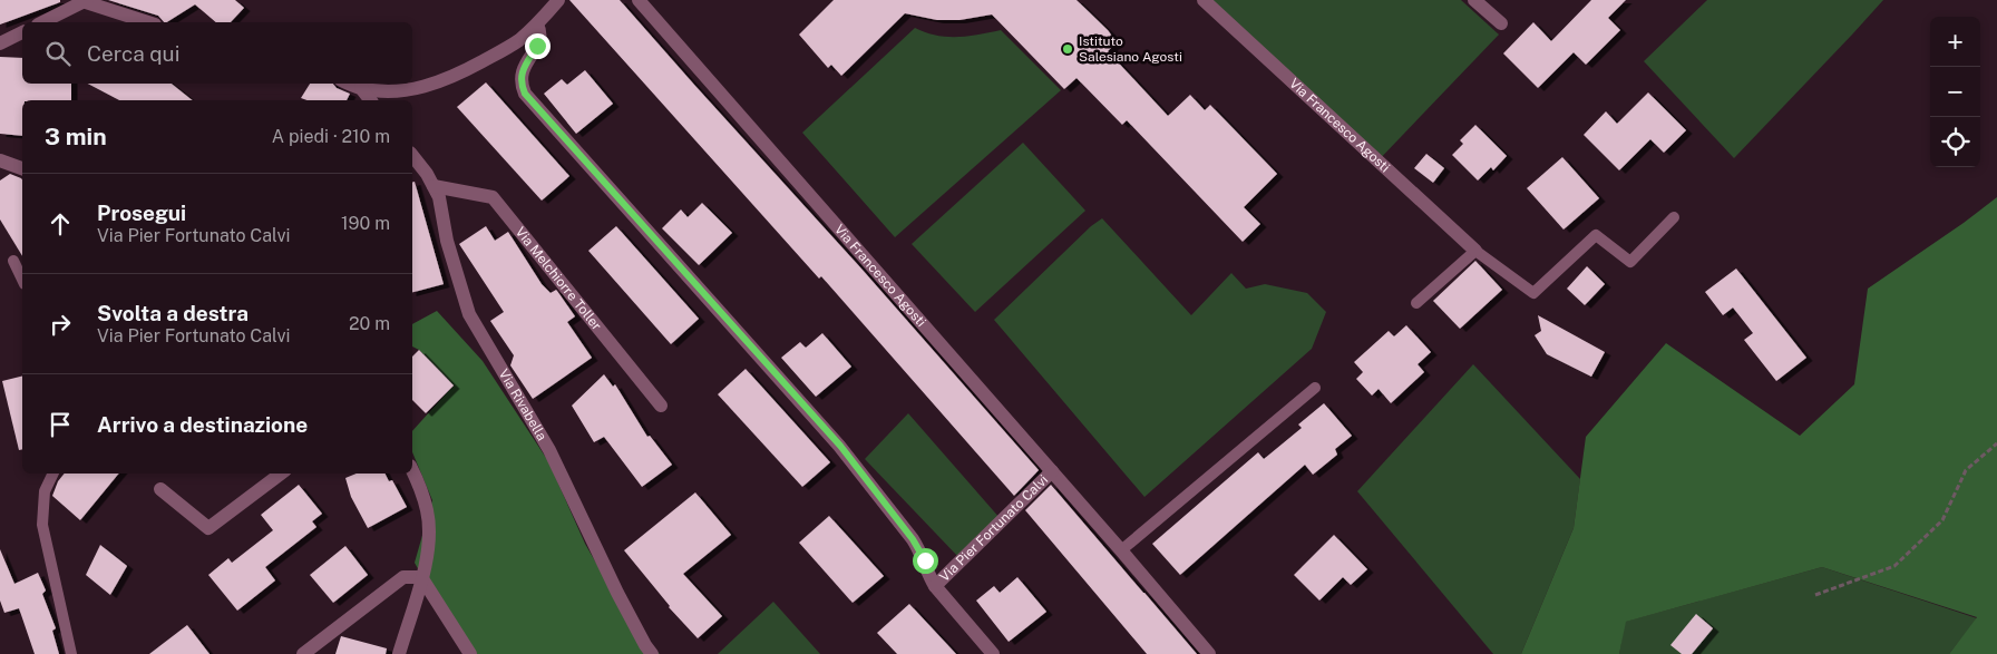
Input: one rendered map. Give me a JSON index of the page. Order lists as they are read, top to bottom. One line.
{"streets":{"street":["Via Francesco Agosti","Via Melchiorre Toller","Via Rivabella","Via Pier Fortunato Calvi"]},"crossings":[["Via Francesco Agosti","Via Pier Fortunato Calvi"],["Via Melchiorre Toller","Via Rivabella"]],"places":["Istituto Salesiano Agosti"],"page":{"map_buttons":["+","−"],"search":"Cerca qui","heading":["3 min","A piedi · 210 m"],"list":[["Prosegui","Via Pier Fortunato Calvi","190 m"],["Svolta a destra","Via Pier Fortunato Calvi","20 m"],"Arrivo a destinazione"]}}
